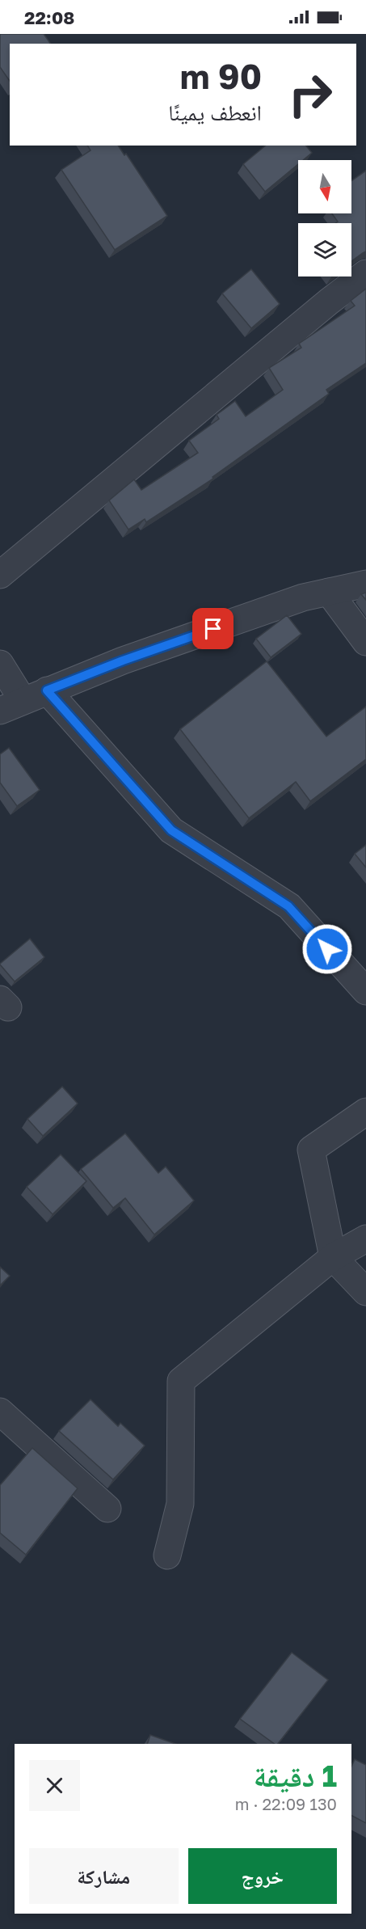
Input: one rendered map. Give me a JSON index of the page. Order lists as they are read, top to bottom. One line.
{"north":"bottom","page":{"status":"22:08","turn":["90 m","انعطف يمينًا"],"heading":["1 دقيقة","130 m · 22:09"],"buttons":["خروج","مشاركة"]}}
